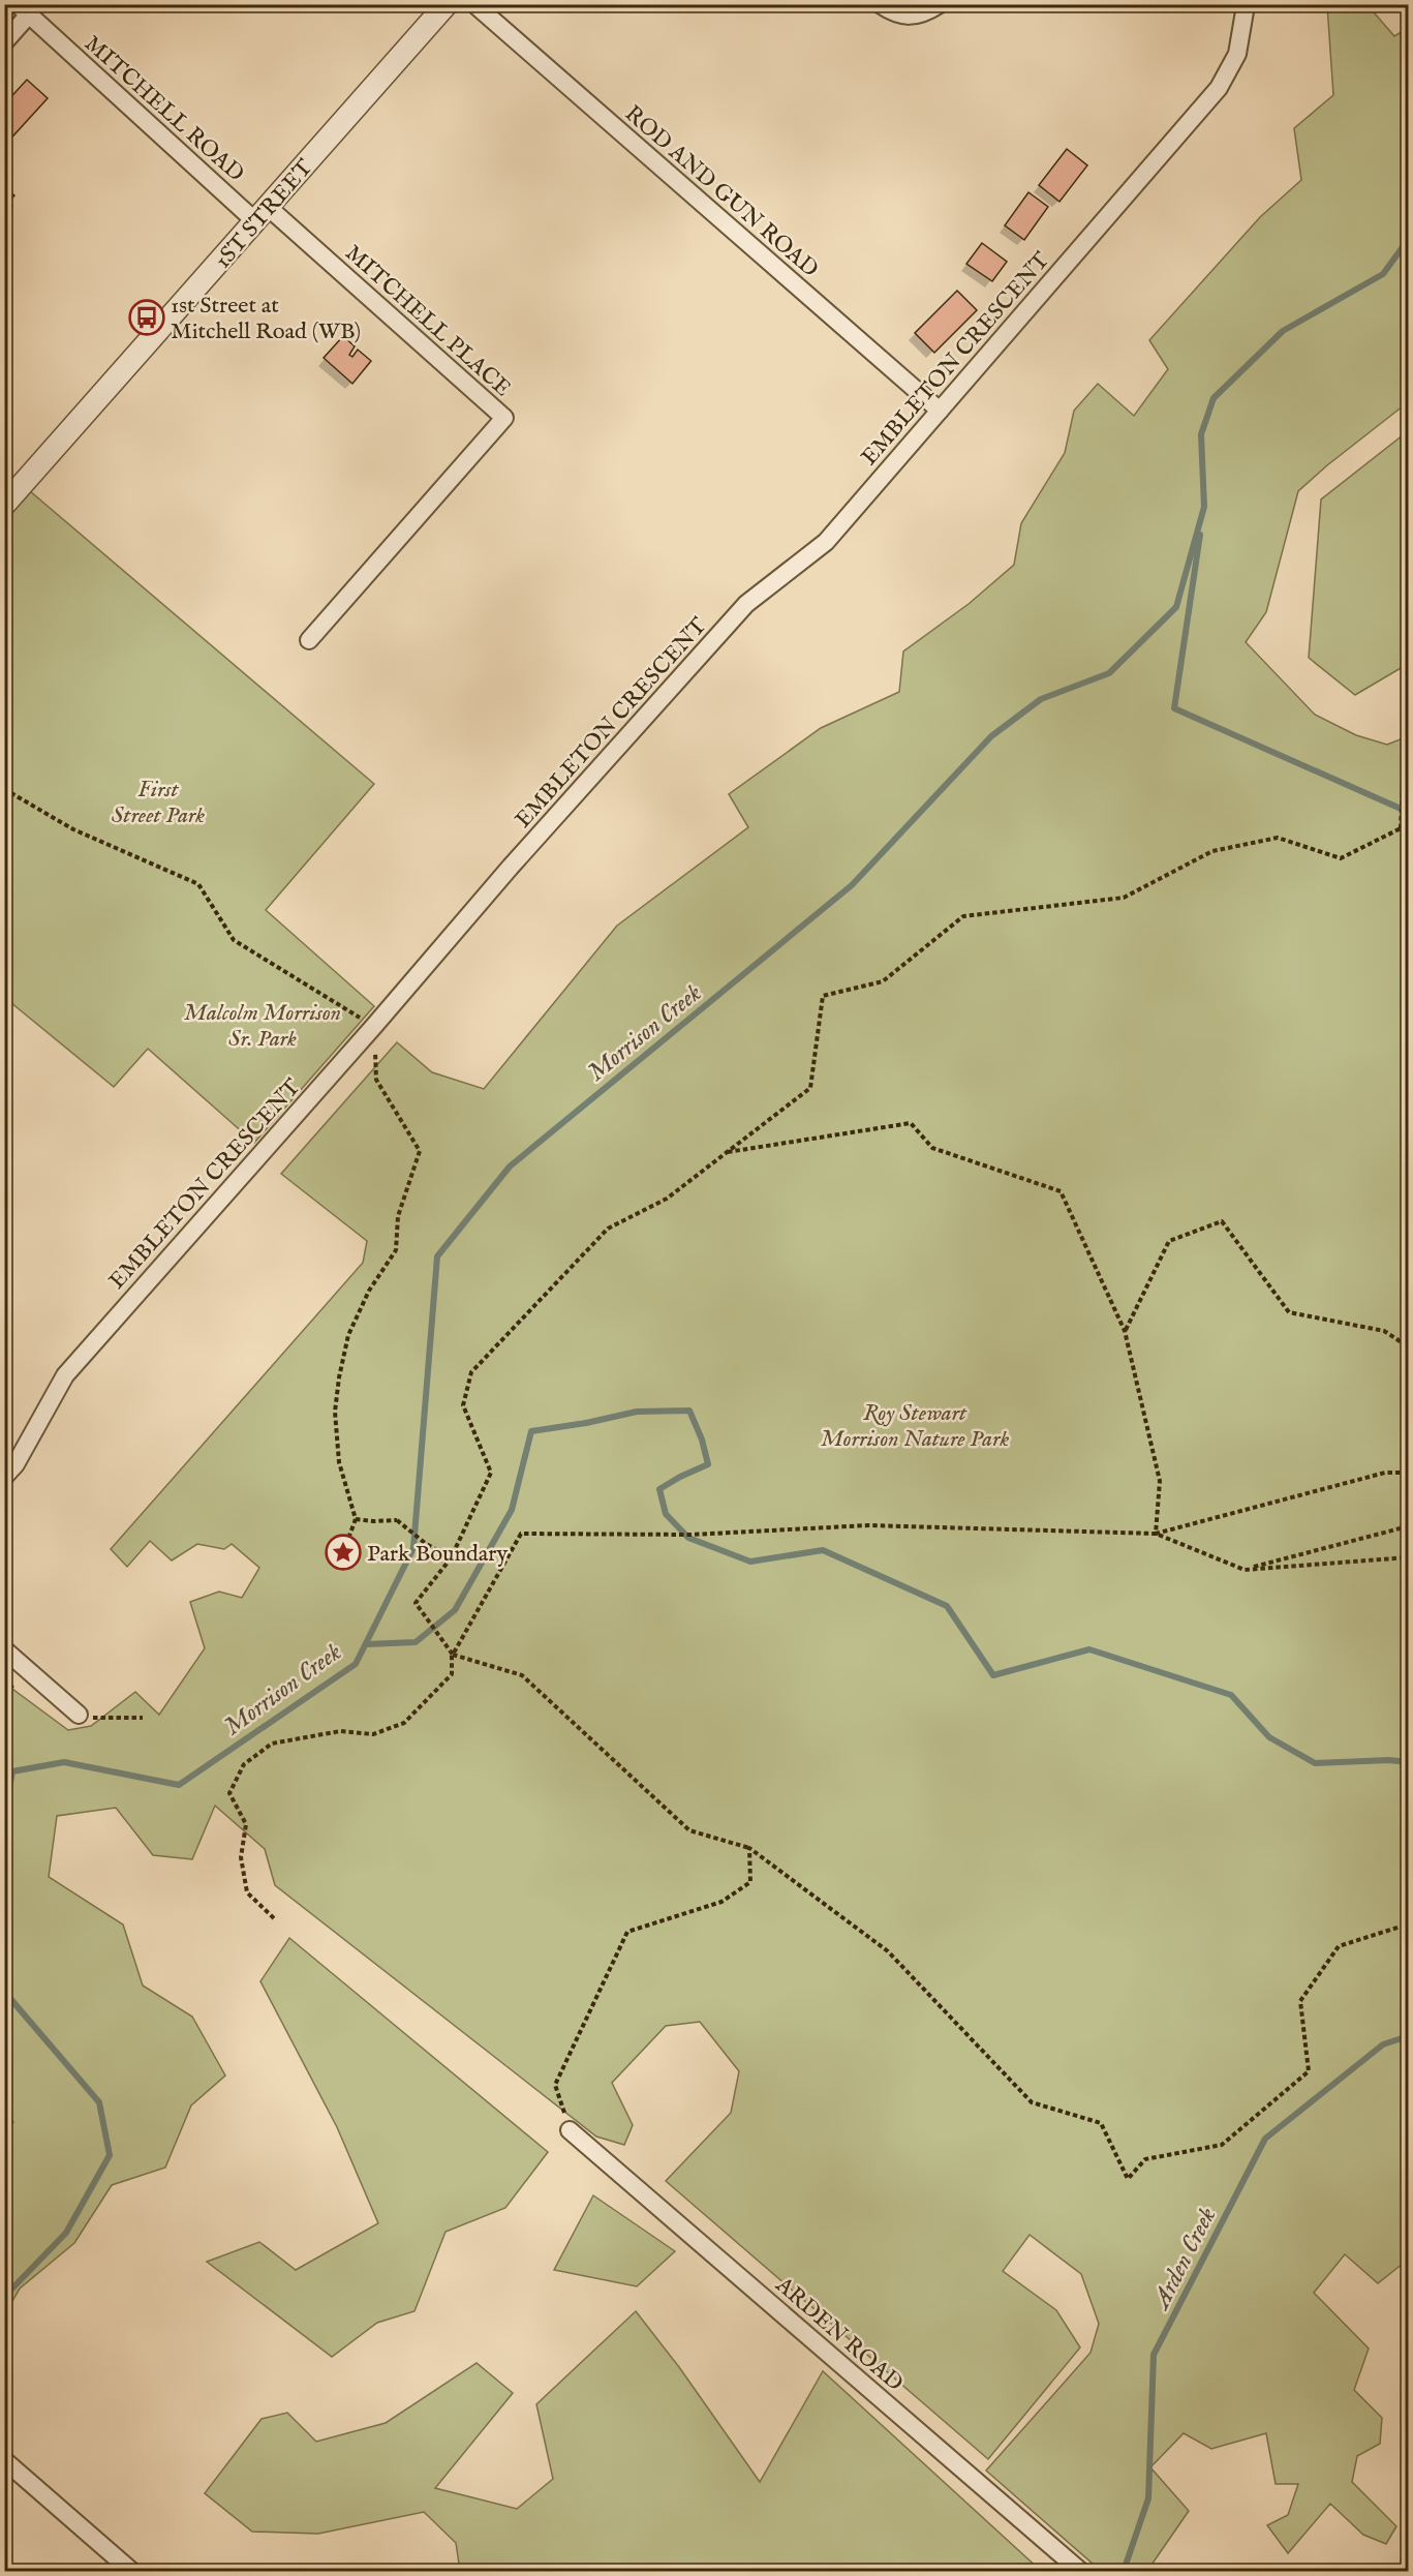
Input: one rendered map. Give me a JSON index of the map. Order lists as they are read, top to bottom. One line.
{"streets":{"street":["MITCHELL ROAD","ROD AND GUN ROAD","1ST STREET","MITCHELL PLACE","EMBLETON CRESCENT","ARDEN ROAD"]},"crossings":[["MITCHELL ROAD","1ST STREET"],["MITCHELL ROAD","MITCHELL PLACE"],["ROD AND GUN ROAD","EMBLETON CRESCENT"],["1ST STREET","MITCHELL PLACE"]],"water":["Morrison Creek","Arden Creek"],"parks":["First Street Park","Malcolm Morrison Sr. Park","Roy Stewart Morrison Nature Park"],"places":{"bus stop":["1st Street at Mitchell Road (WB)"],"place":["Park Boundary"]}}
